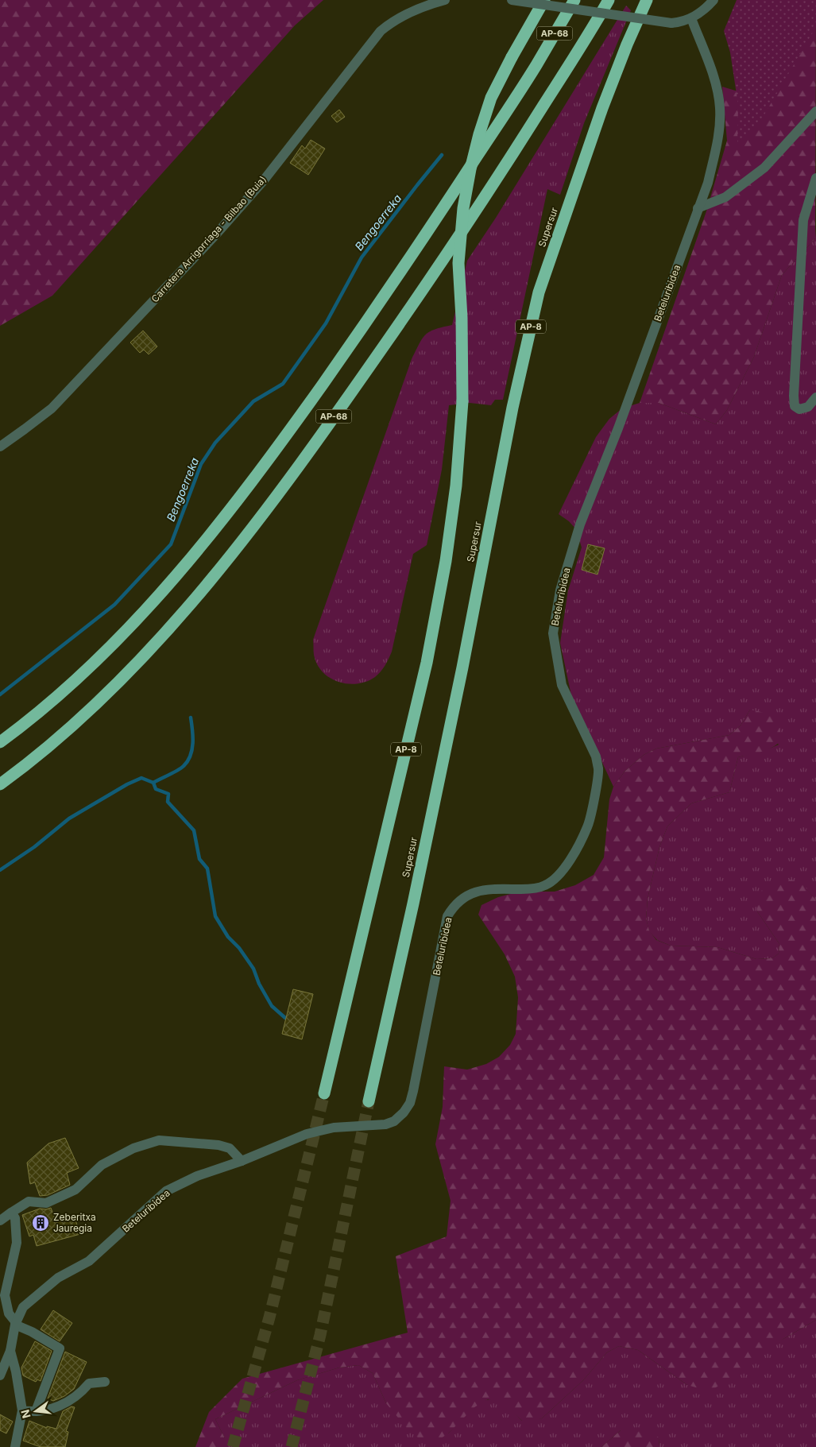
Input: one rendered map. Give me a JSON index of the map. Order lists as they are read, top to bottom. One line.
{"streets":{"highway":["AP-68","Supersur","AP-8"],"street":["Carretera Arrigorriaga - Bilbao (Buia)","Beteluribidea"]},"water":["Bengoerreka"],"places":{"building":["Zeberitxa Jauregia"]},"north":"left"}
